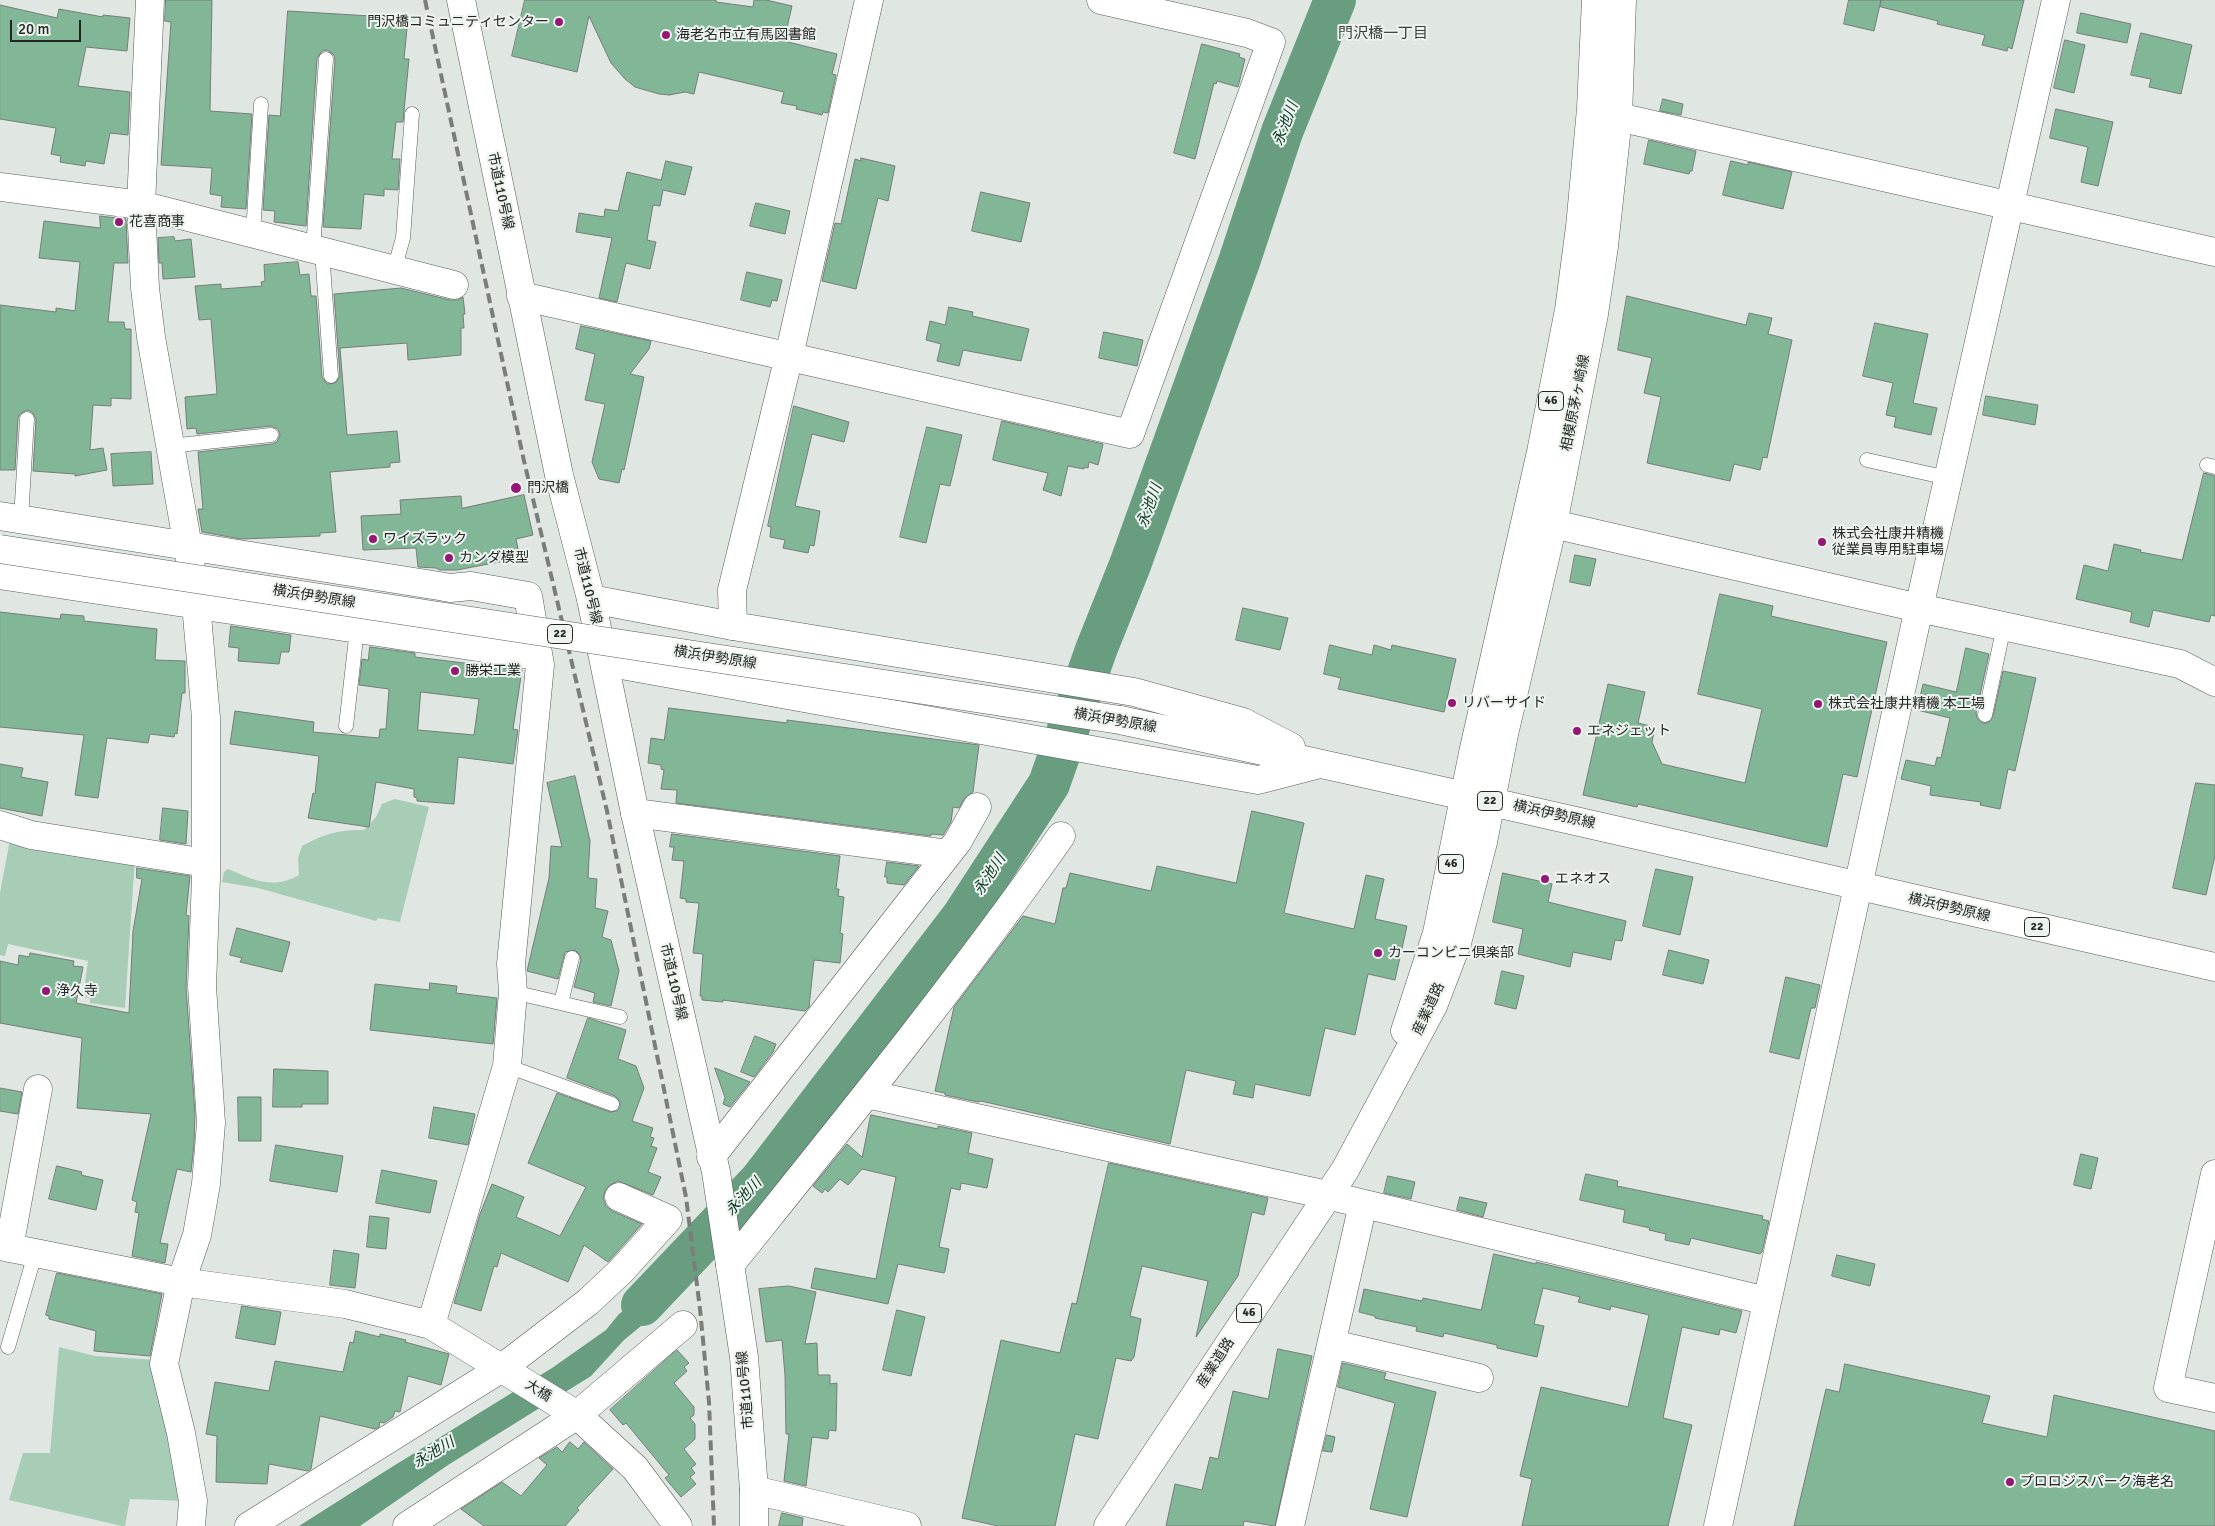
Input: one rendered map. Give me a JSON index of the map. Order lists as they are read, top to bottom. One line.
{"streets":{"street":["市道110号線","46","相模原茅ヶ崎線","横浜伊勢原線","22","産業道路","大橋"]},"crossings":[["相模原茅ヶ崎線","横浜伊勢原線"],["相模原茅ヶ崎線","産業道路"],["横浜伊勢原線","産業道路"]],"districts":["門沢橋一丁目"],"water":["永池川"],"places":["門沢橋コミュニティセンター","海老名市立有馬図書館","花喜商事","門沢橋","ワイズラック","株式会社康井精機 従業員専用駐車場","カンダ模型","勝栄工業","リバーサイド","株式会社康井精機 本工場","エネジェット","エネオス","カーコンビニ倶楽部","浄久寺","プロロジスパーク海老名"],"scale_bar":"20 m"}
